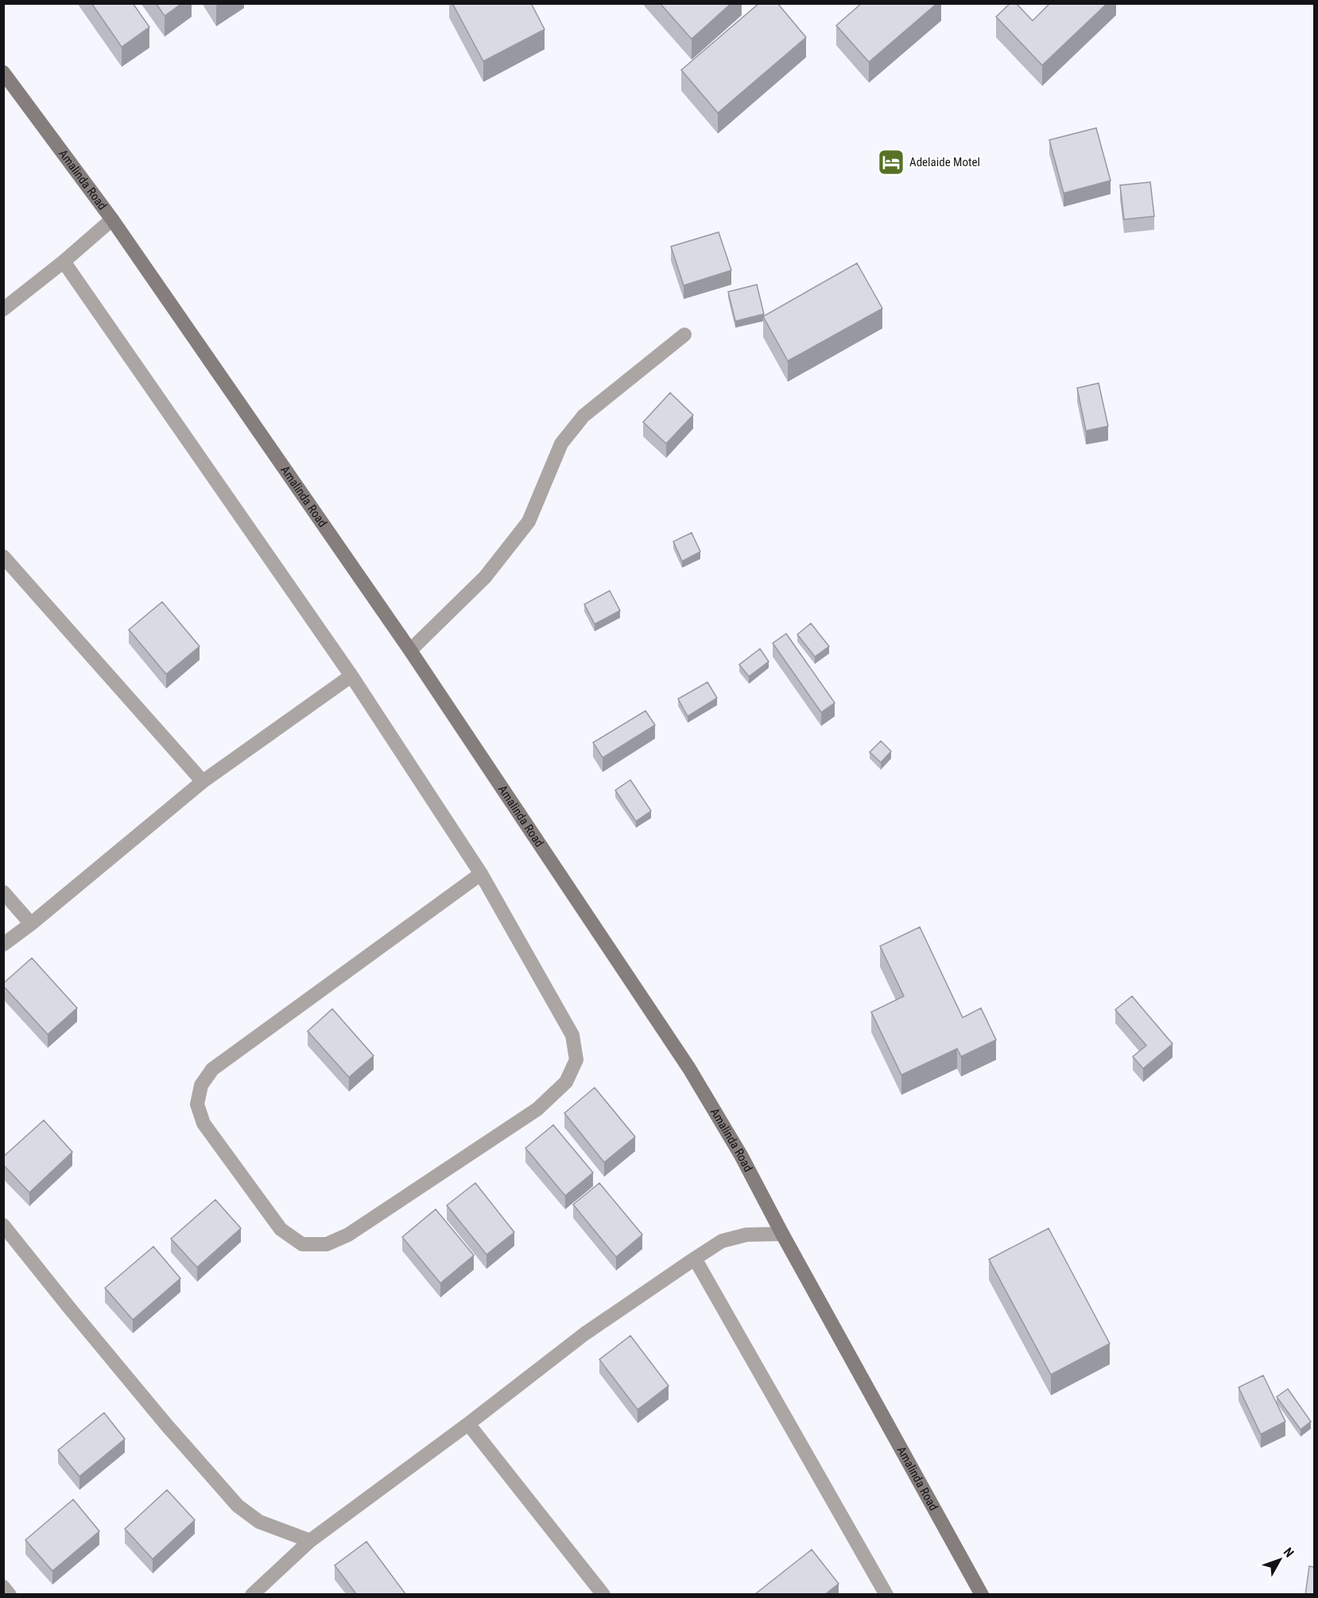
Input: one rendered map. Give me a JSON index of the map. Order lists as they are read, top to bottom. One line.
{"streets":{"street":["Amalinda Road"]},"places":{"hotel":["Adelaide Motel"]},"north":"top right"}
